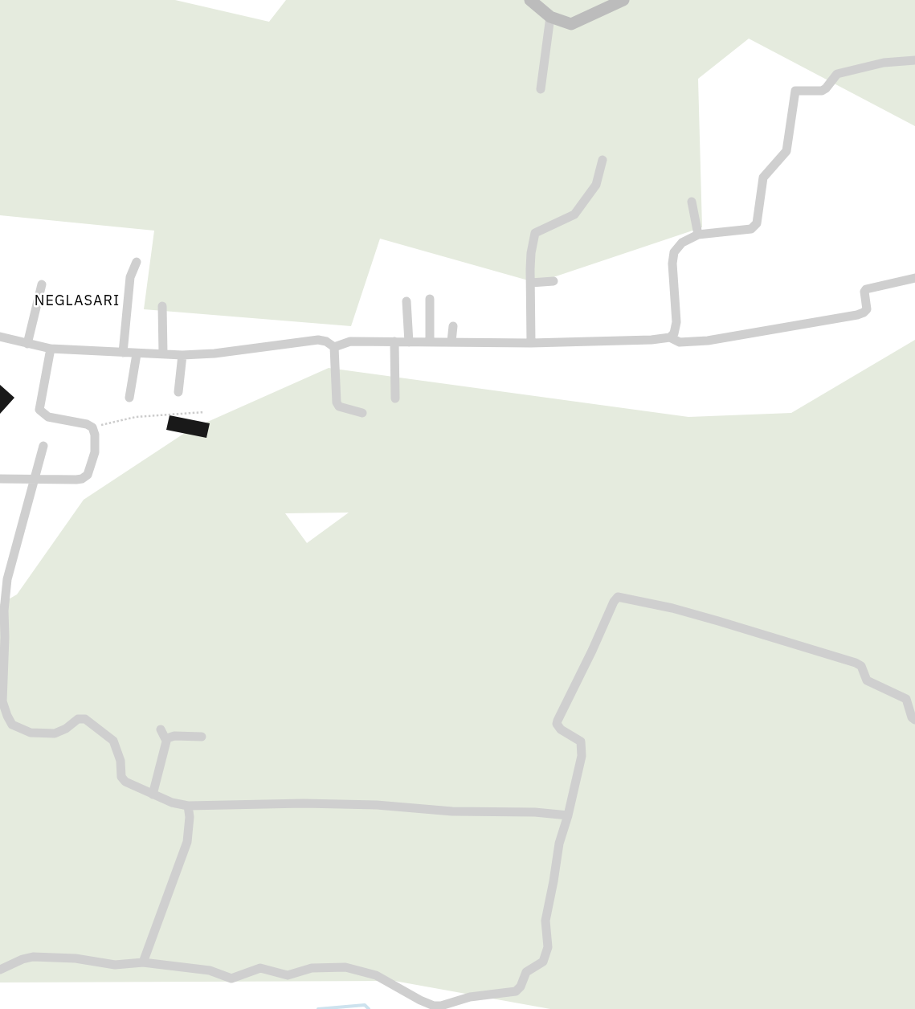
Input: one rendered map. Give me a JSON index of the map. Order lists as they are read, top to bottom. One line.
{"districts":["NEGLASARI"]}
